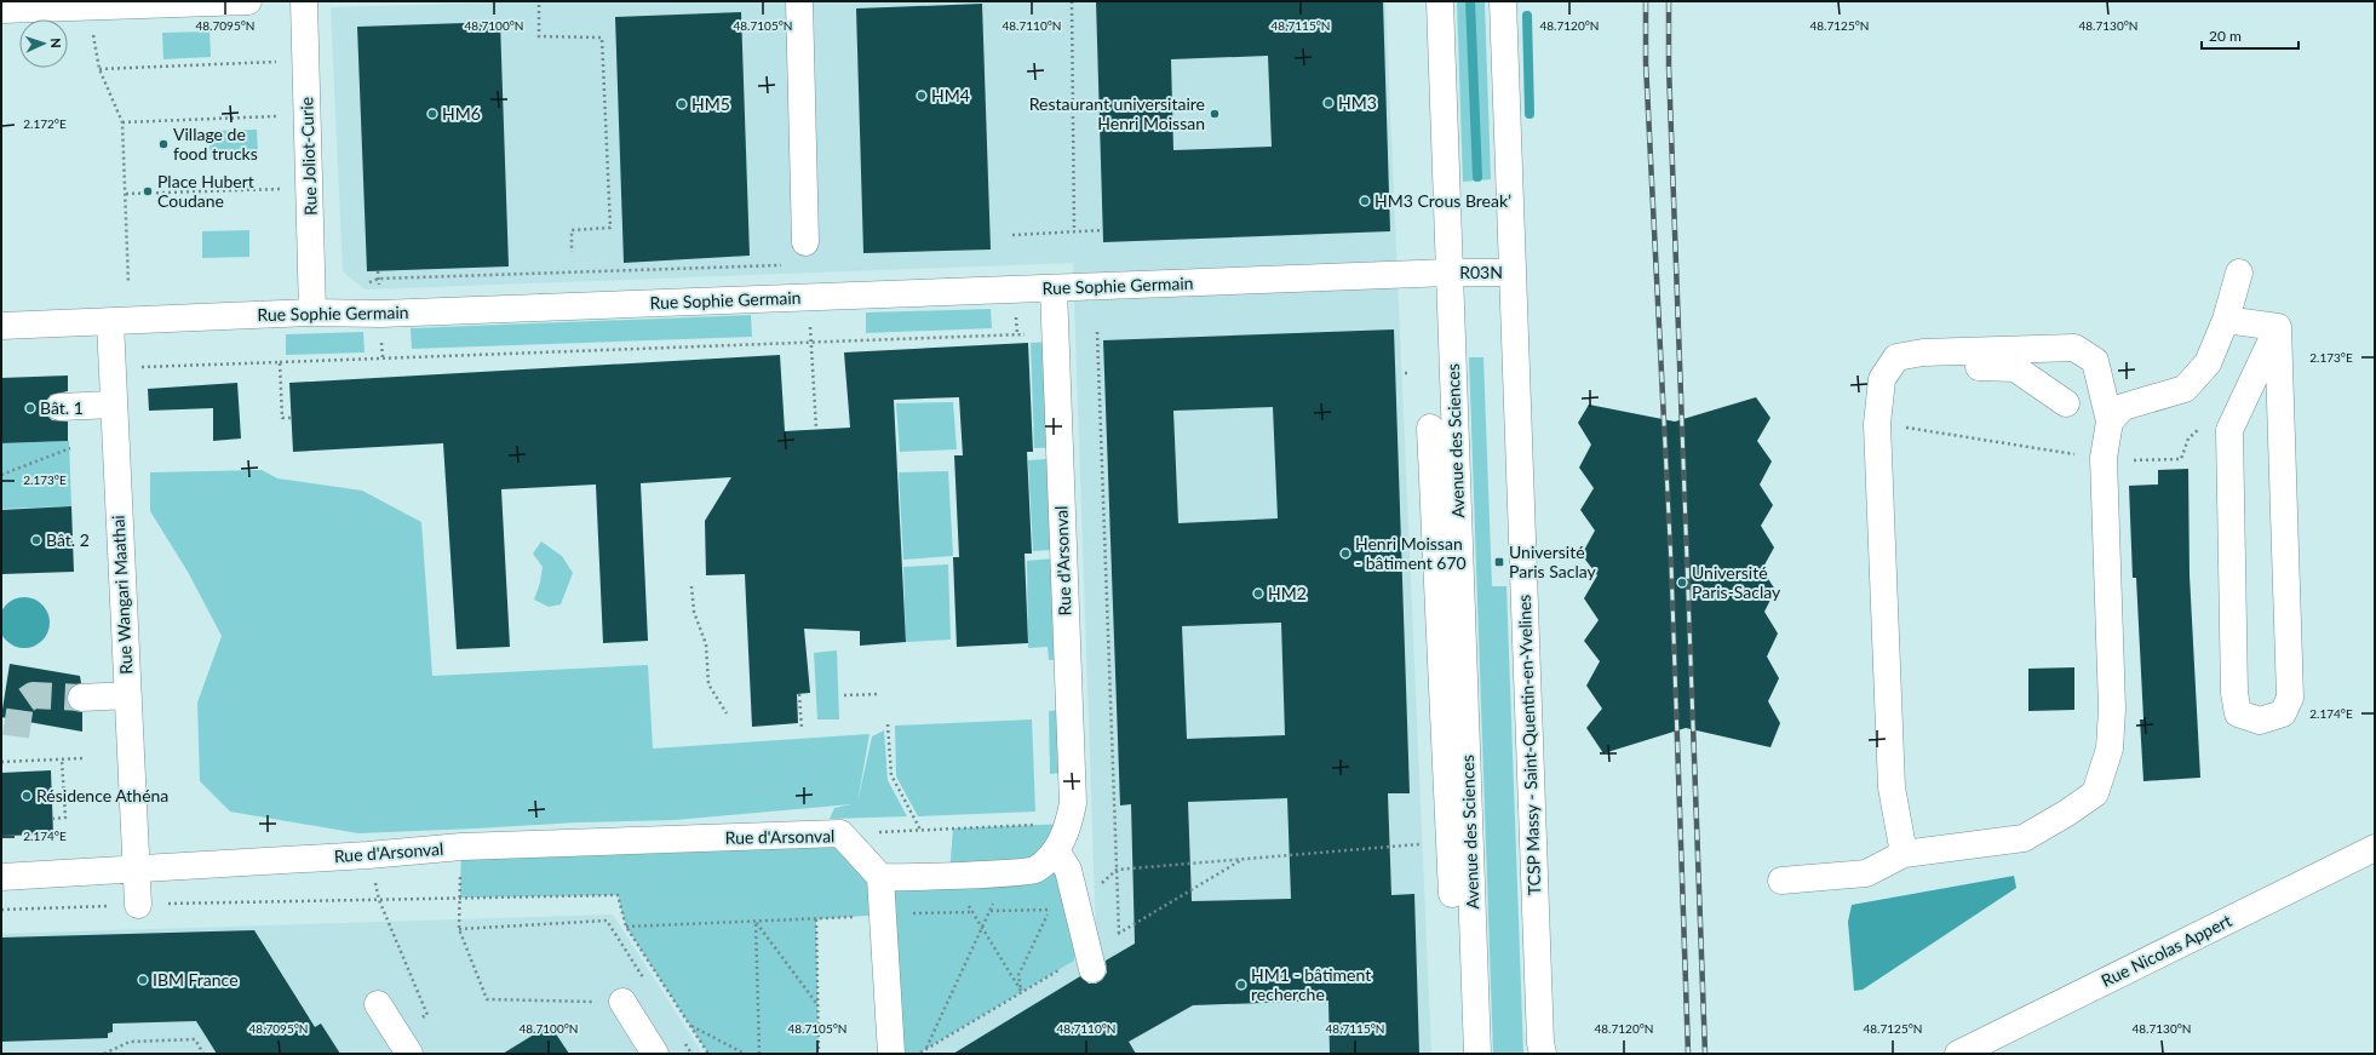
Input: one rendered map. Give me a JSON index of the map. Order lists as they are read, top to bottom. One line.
{"streets":{"street":["Rue Joliot-Curie","R03N","Rue Sophie Germain","Avenue des Sciences","Rue d'Arsonval","Rue Wangari Maathai","TCSP Massy - Saint-Quentin-en-Yvelines","Rue Nicolas Appert"]},"crossings":[["Rue Joliot-Curie","Rue Sophie Germain"],["R03N","Rue Sophie Germain"],["R03N","Avenue des Sciences"],["R03N","TCSP Massy - Saint-Quentin-en-Yvelines"],["Rue Sophie Germain","Avenue des Sciences"],["Rue Sophie Germain","Rue d'Arsonval"],["Rue Sophie Germain","Rue Wangari Maathai"],["Rue d'Arsonval","Rue Wangari Maathai"]],"places":{"other":["HM4","HM3","HM5","HM6","Restaurant universitaire Henri Moissan","Village de food trucks","Place Hubert Coudane","HM3 Crous Break’","Bât. 1","Bât. 2","Henri Moissan - bâtiment 670","Université Paris-Saclay","HM2","Résidence Athéna","IBM France","HM1 - bâtiment recherche"],"transit":["Université Paris Saclay"]},"scale_bar":"20 m","north":"right","coordinates":["48.7095°N","48.7100°N","48.7105°N","48.7110°N","48.7115°N","48.7120°N","48.7125°N","48.7130°N","2.172°E","2.173°E","2.174°E"]}
